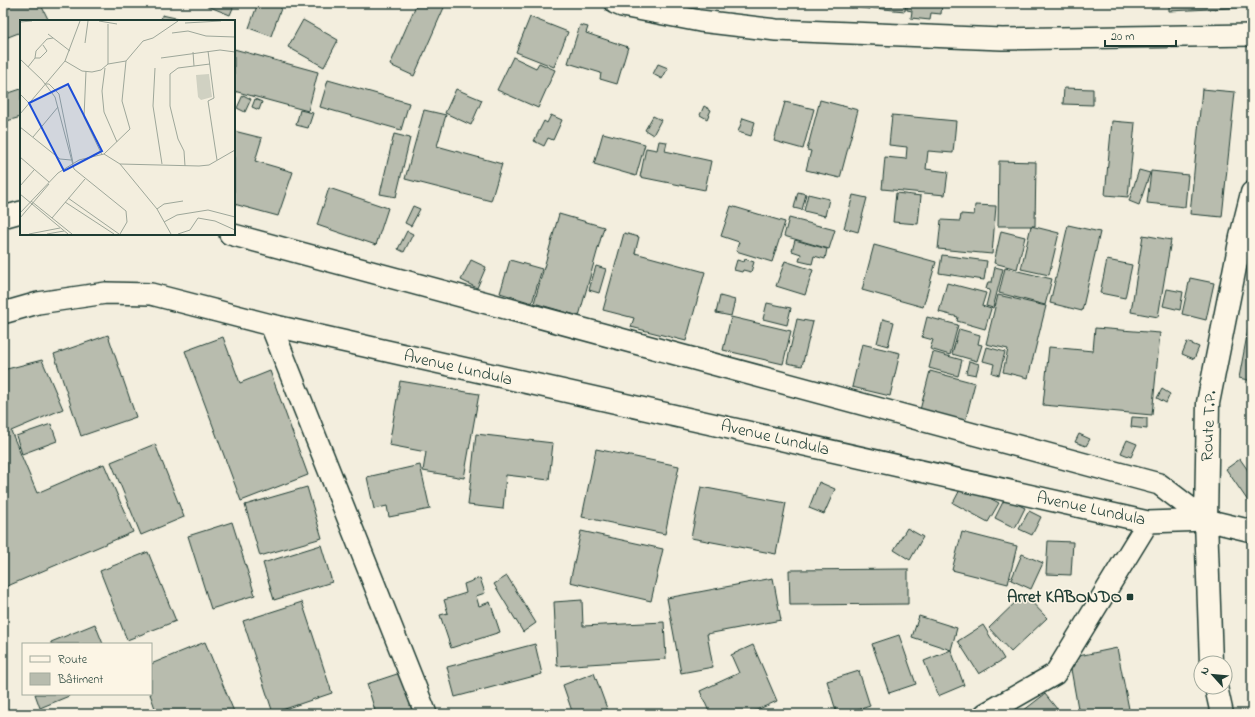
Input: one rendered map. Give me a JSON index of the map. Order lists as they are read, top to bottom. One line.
{"streets":{"street":["Avenue Lundula","Route T.P."]},"crossings":[["Avenue Lundula","Route T.P."]],"places":{"transit":["Arret KABONDO"]},"legend":["Route","Bâtiment"],"scale_bar":"20 m","north":"top left"}
